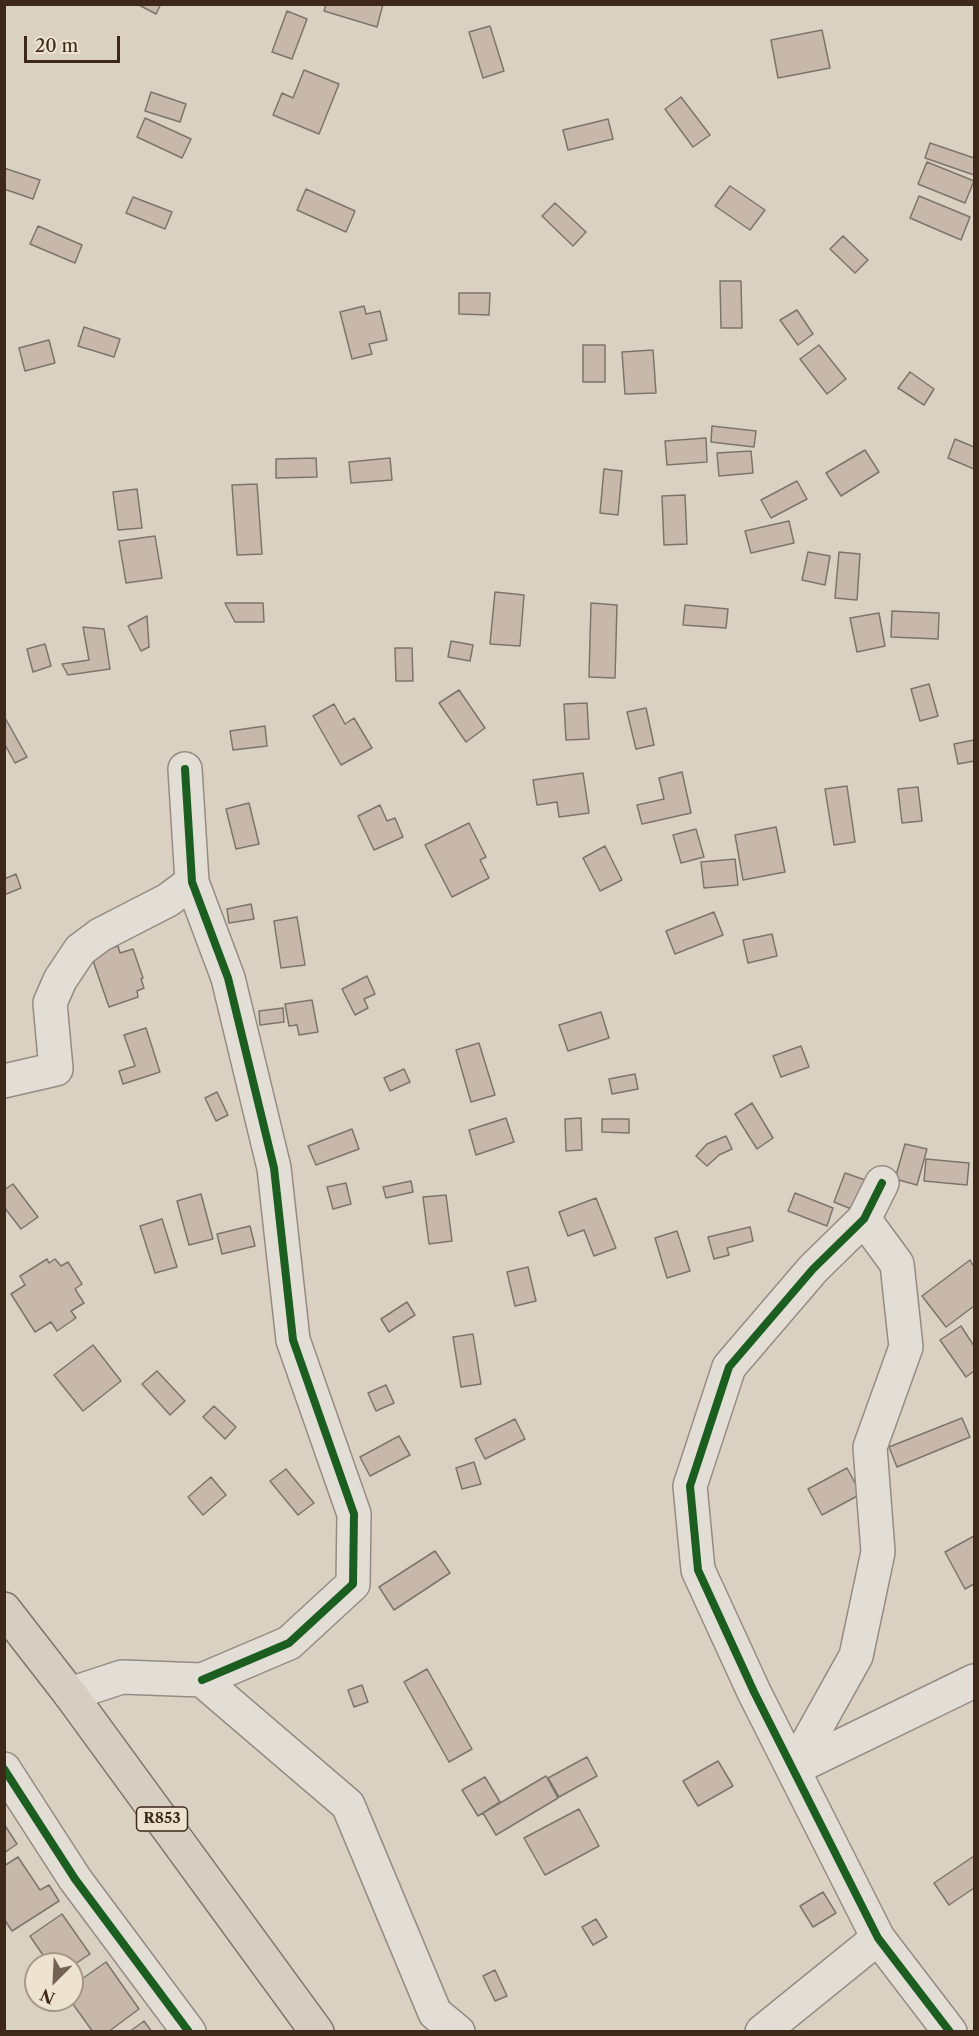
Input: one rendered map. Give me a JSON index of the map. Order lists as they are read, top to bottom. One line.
{"streets":{"main road":["R853"]},"scale_bar":"20 m","north":"bottom left"}
